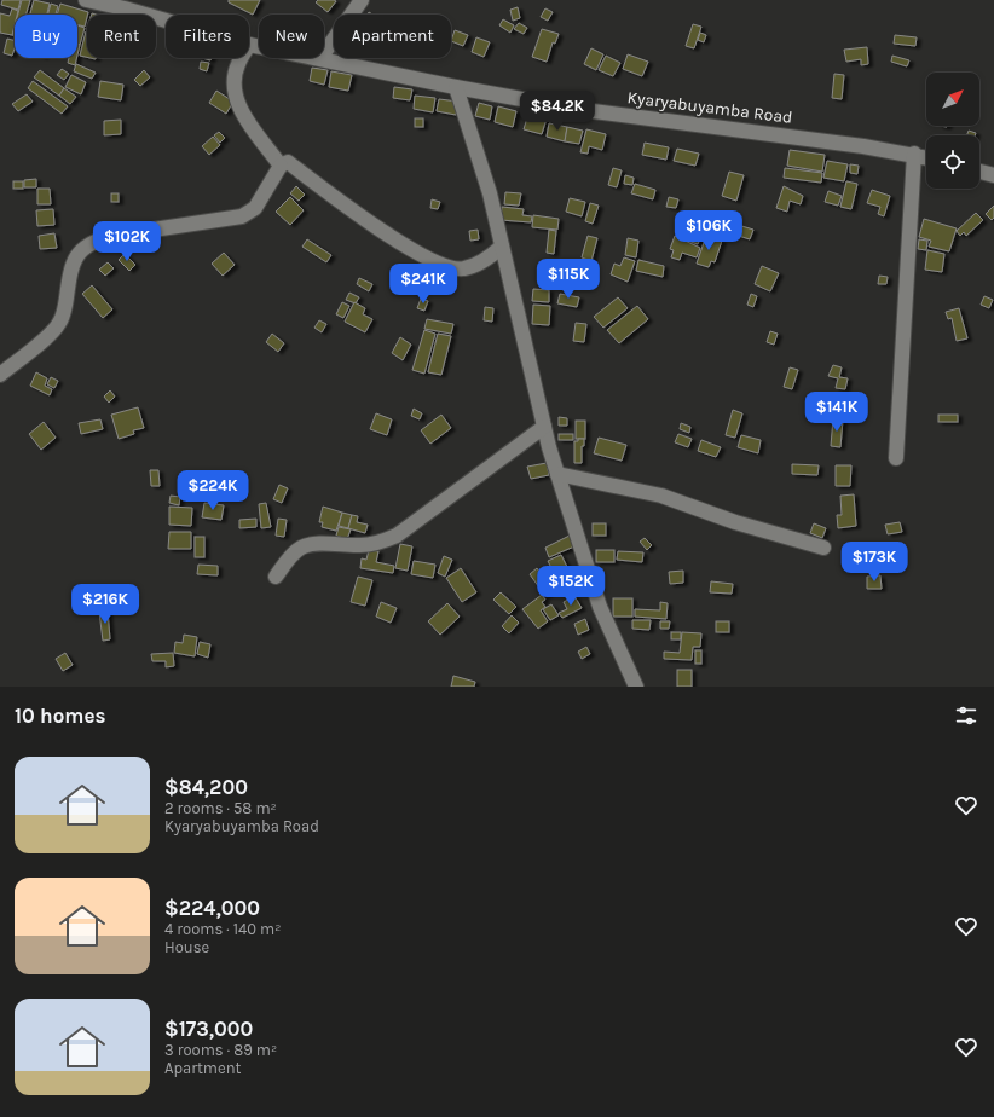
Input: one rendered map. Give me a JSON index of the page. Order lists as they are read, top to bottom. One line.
{"streets":{"street":["Kyaryabuyamba Road"]},"north":"top right","page":{"chip":["Buy","Rent","Filters","New","Apartment"],"price":["$84.2K","$106K","$102K","$115K","$241K","$141K","$224K","$173K","$152K","$216K"],"heading":"10 homes","list":[{"name":"$84,200","note":"2 rooms · 58 m² · Kyaryabuyamba Road"},{"name":"$224,000","note":"4 rooms · 140 m² · House"},{"name":"$173,000","note":"3 rooms · 89 m² · Apartment"}]}}
